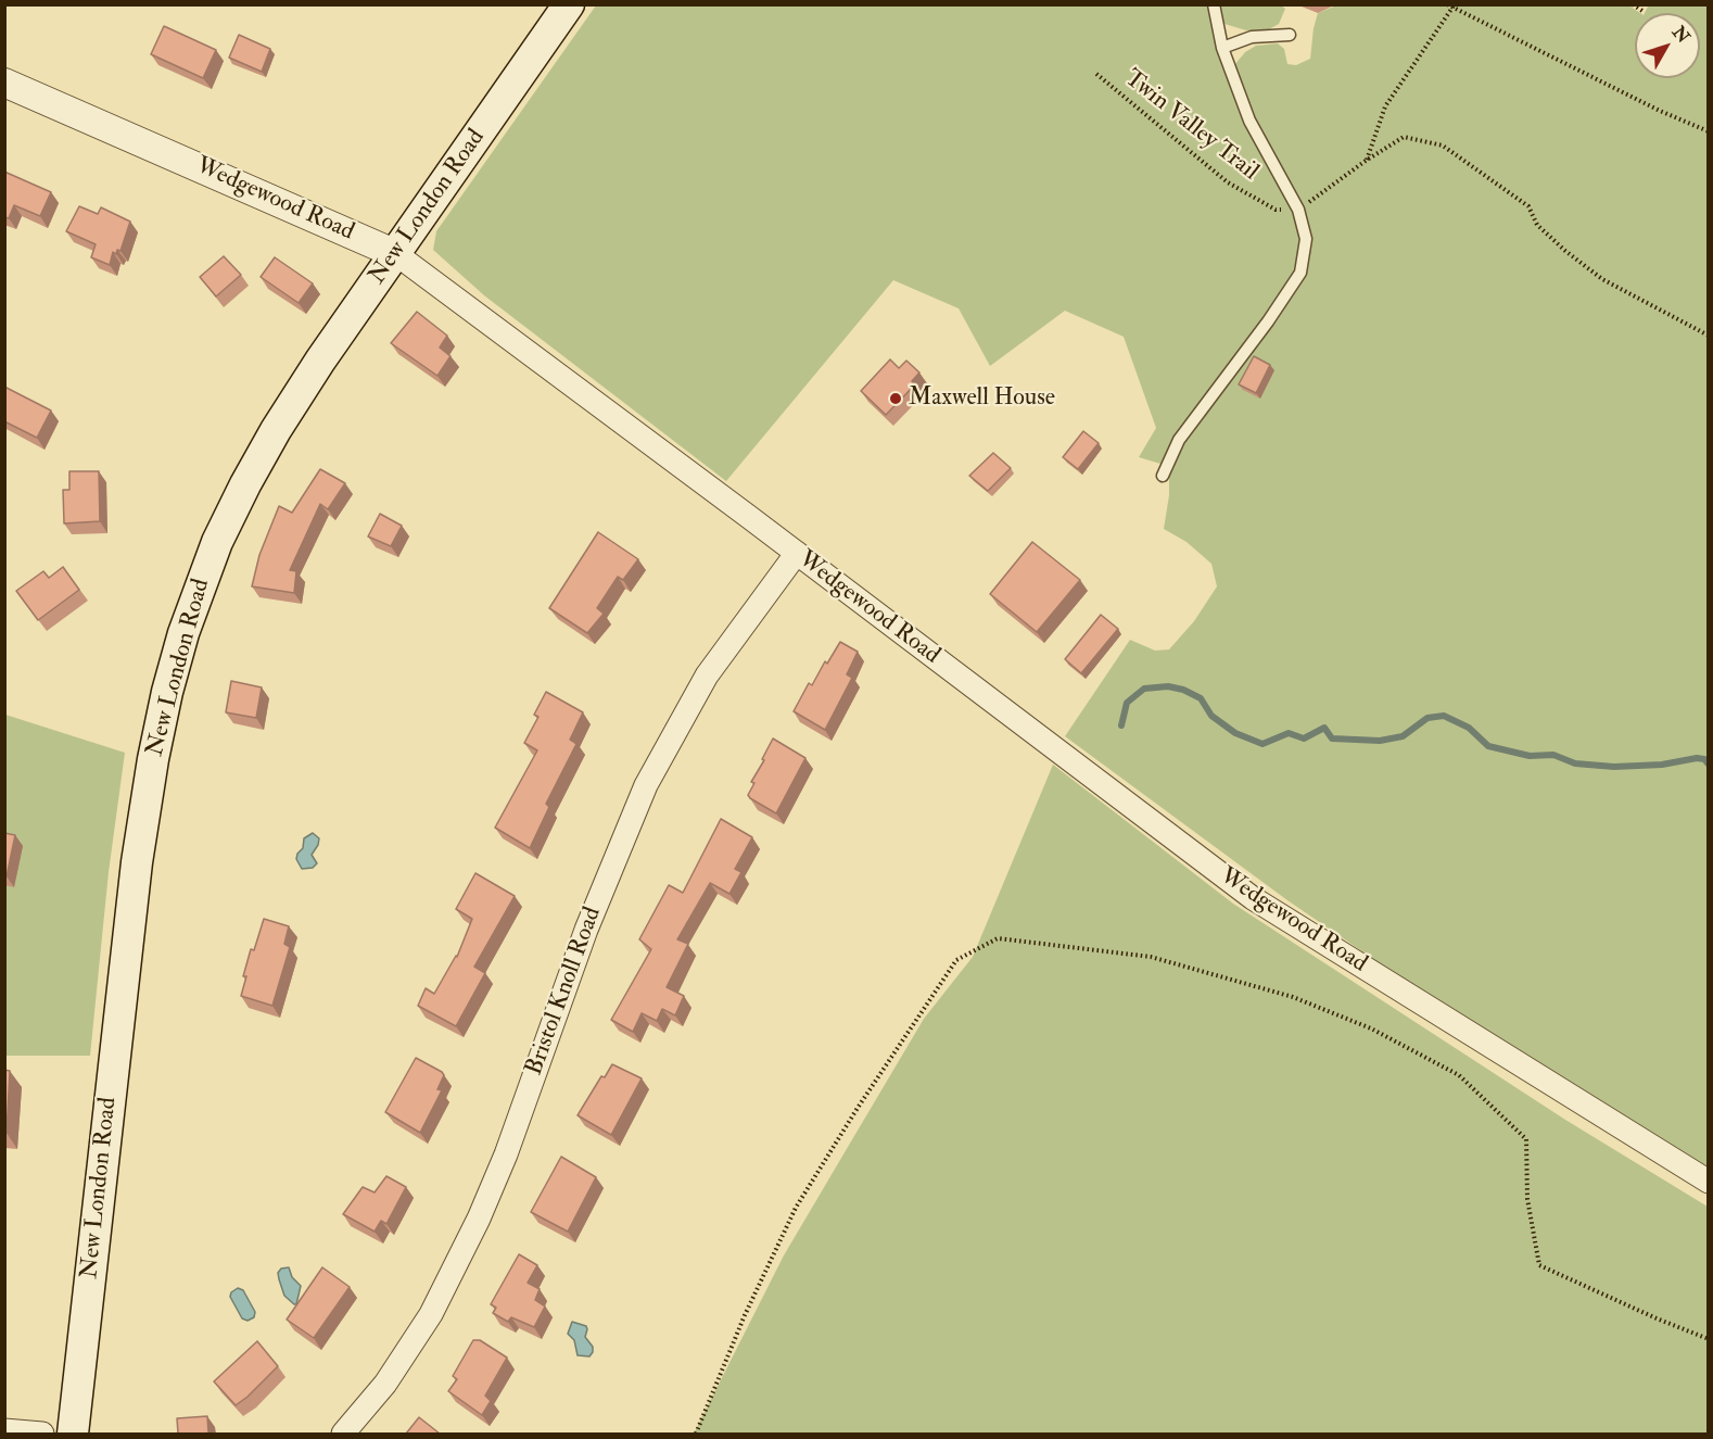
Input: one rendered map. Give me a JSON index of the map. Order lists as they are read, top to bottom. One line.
{"streets":{"main road":["New London Road"],"street":["Wedgewood Road","Bristol Knoll Road"],"path":["Twin Valley Trail"]},"crossings":[["Wedgewood Road","New London Road"],["Wedgewood Road","Bristol Knoll Road"]],"places":["Maxwell House"],"north":"top right"}
